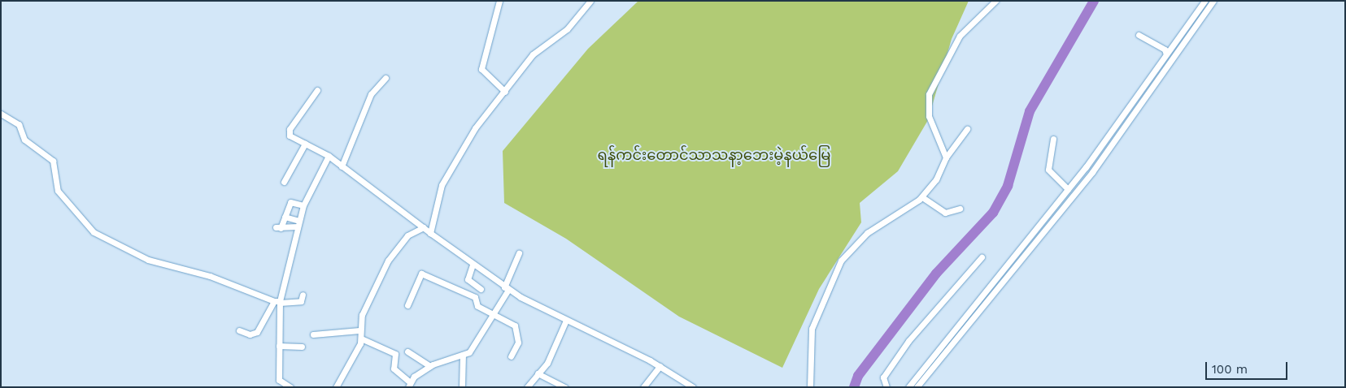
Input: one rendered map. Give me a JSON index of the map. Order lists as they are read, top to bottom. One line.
{"parks":["ရန်ကင်းတောင်သာသနာ့ဘေးမဲ့နယ်မြေ"],"scale_bar":"100 m"}
